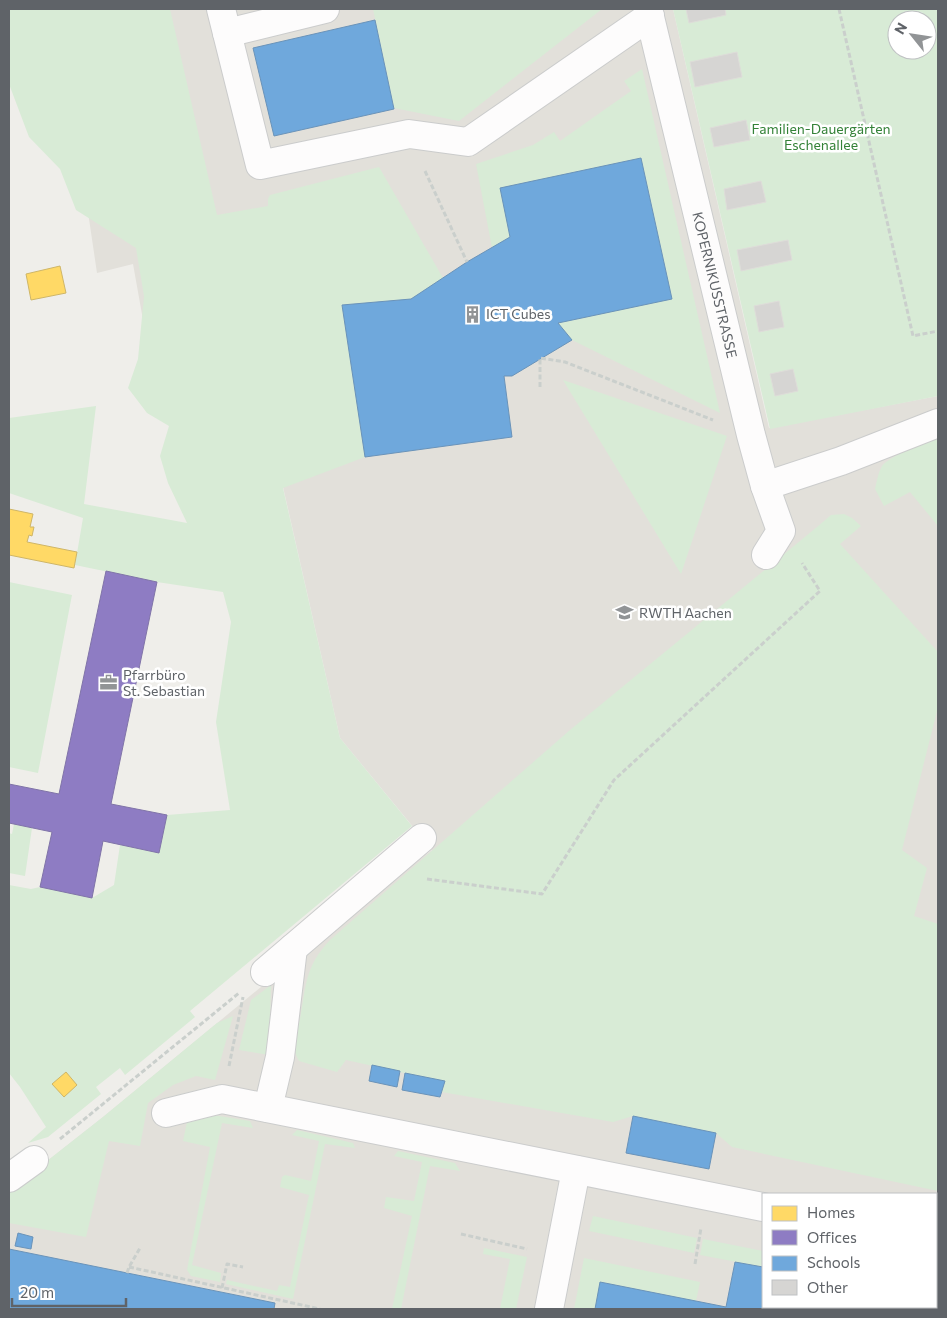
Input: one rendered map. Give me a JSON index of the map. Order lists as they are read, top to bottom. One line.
{"streets":{"street":["KOPERNIKUSSTRASSE"]},"parks":["Familien-Dauergärten Eschenallee"],"places":{"building":["ICT Cubes"],"school or university":["RWTH Aachen"],"office":["Pfarrbüro St. Sebastian"]},"legend":["Homes","Offices","Schools","Other"],"scale_bar":"20 m","north":"top left"}
